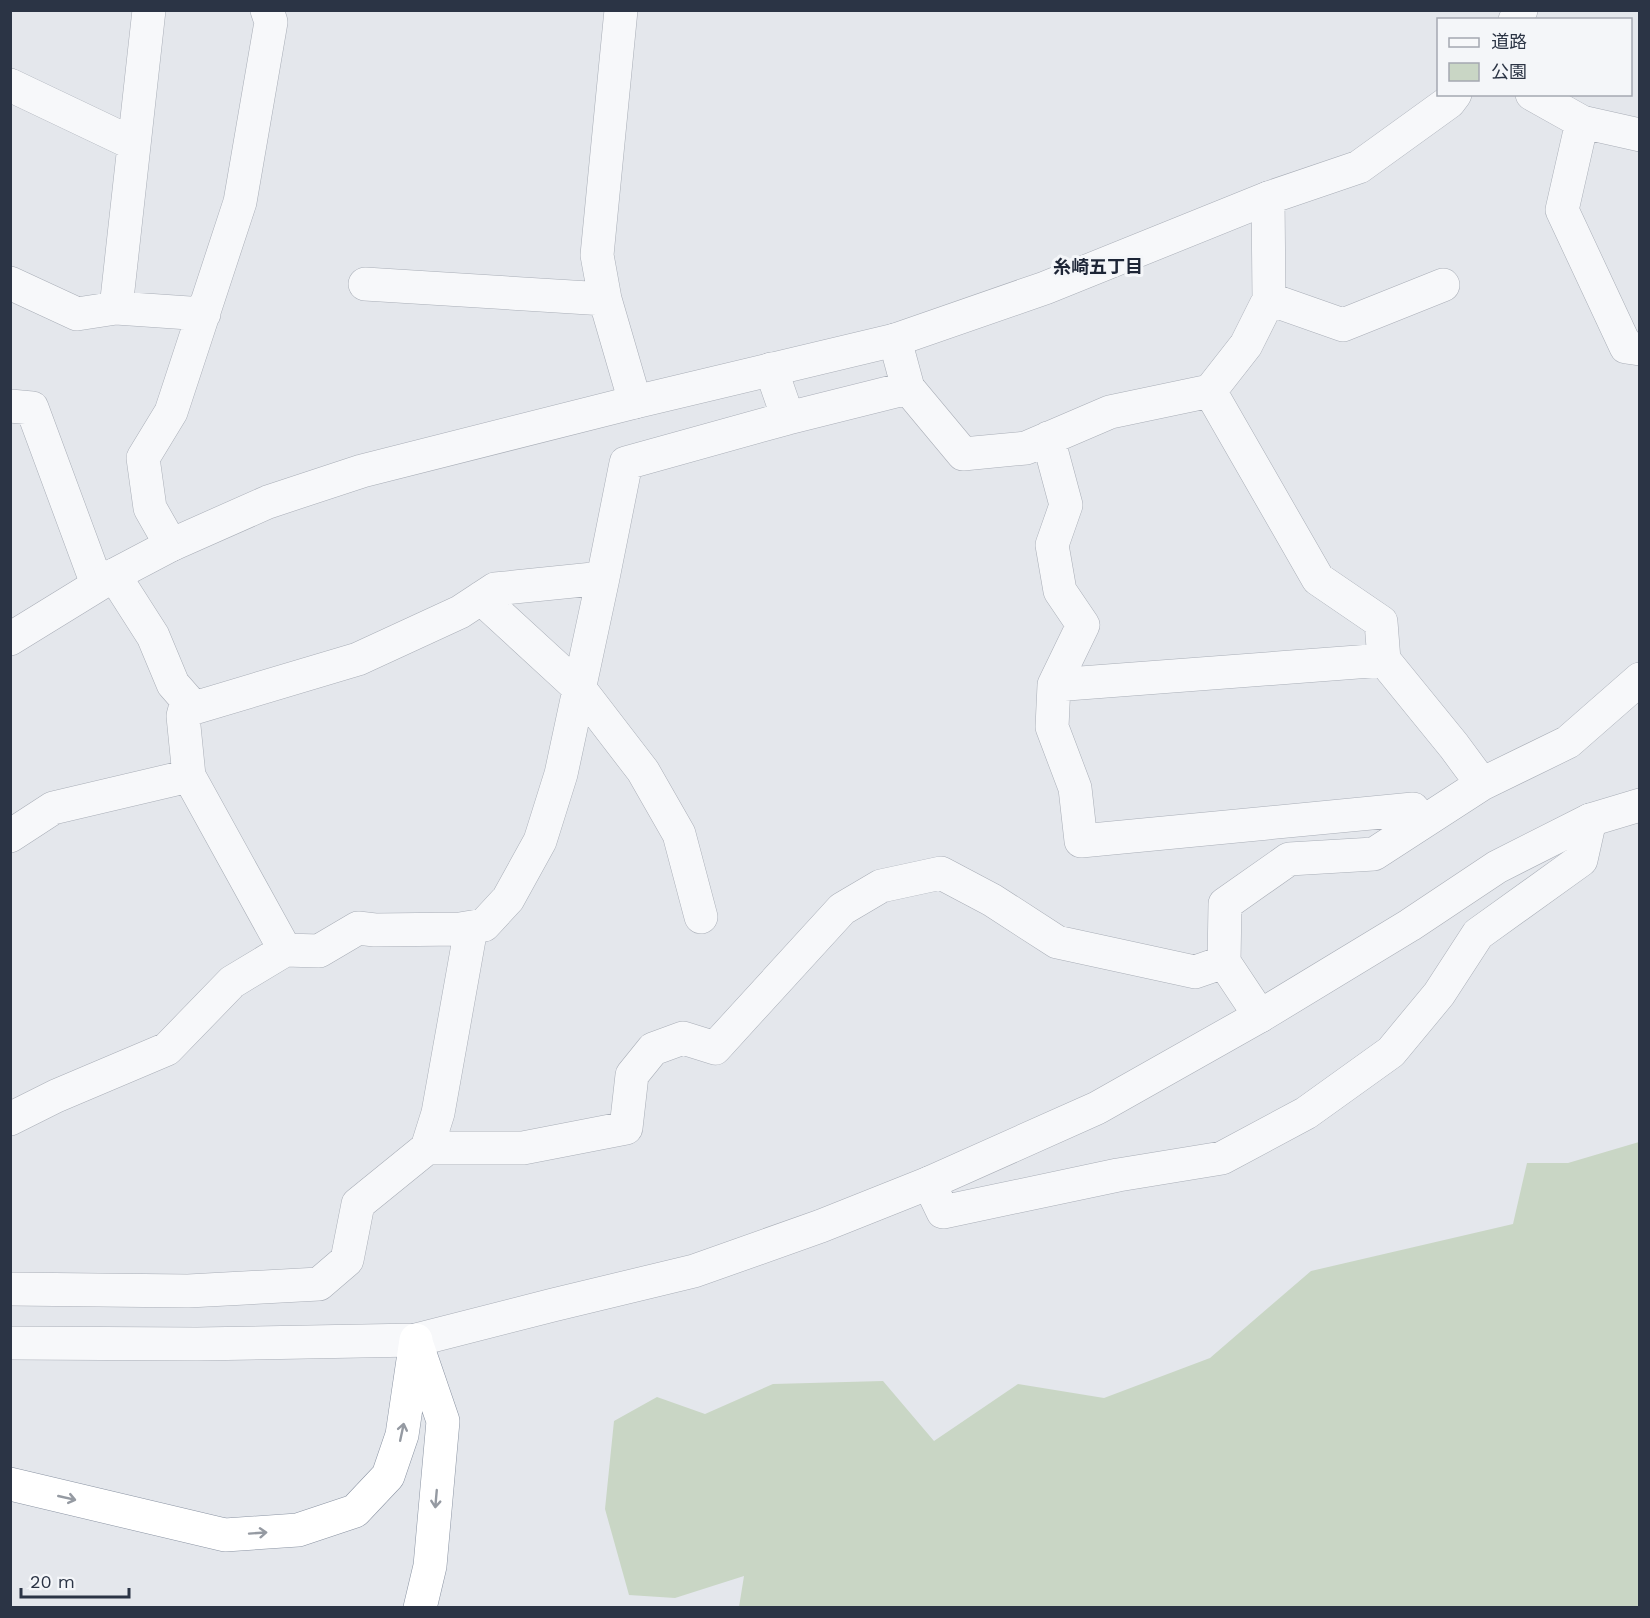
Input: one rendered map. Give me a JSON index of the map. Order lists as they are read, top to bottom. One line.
{"districts":["糸崎五丁目"],"legend":["道路","公園"],"scale_bar":"20 m"}
